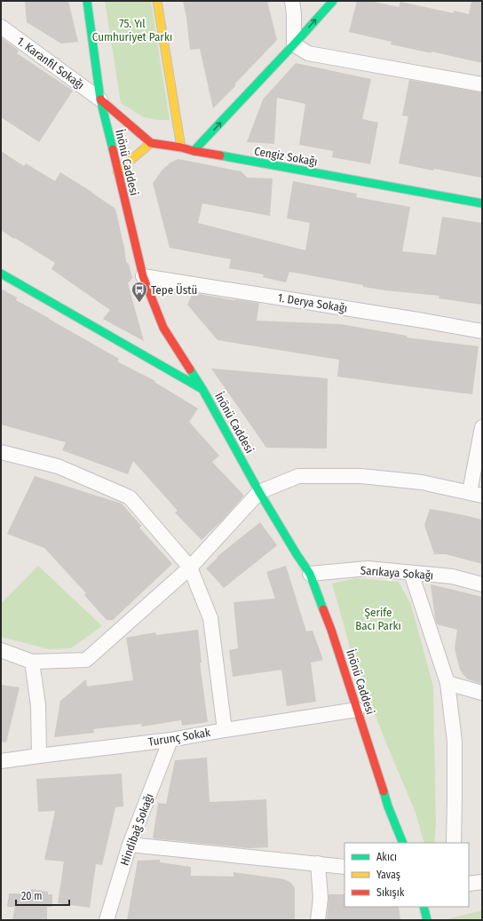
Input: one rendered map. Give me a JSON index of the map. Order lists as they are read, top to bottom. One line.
{"streets":{"street":["1. Karanfil Sokağı","Cengiz Sokağı","İnönü Caddesi","1. Derya Sokağı","Sarıkaya Sokağı","Turunç Sokak","Hindibağ Sokağı"]},"crossings":[["1. Karanfil Sokağı","İnönü Caddesi"],["İnönü Caddesi","1. Derya Sokağı"],["İnönü Caddesi","Sarıkaya Sokağı"],["İnönü Caddesi","Turunç Sokak"],["Turunç Sokak","Hindibağ Sokağı"]],"parks":["75. Yıl Cumhuriyet Parkı","Şerife Bacı Parkı"],"places":{"bus stop":["Tepe Üstü"]},"legend":["Akıcı","Yavaş","Sıkışık"],"scale_bar":"20 m"}
